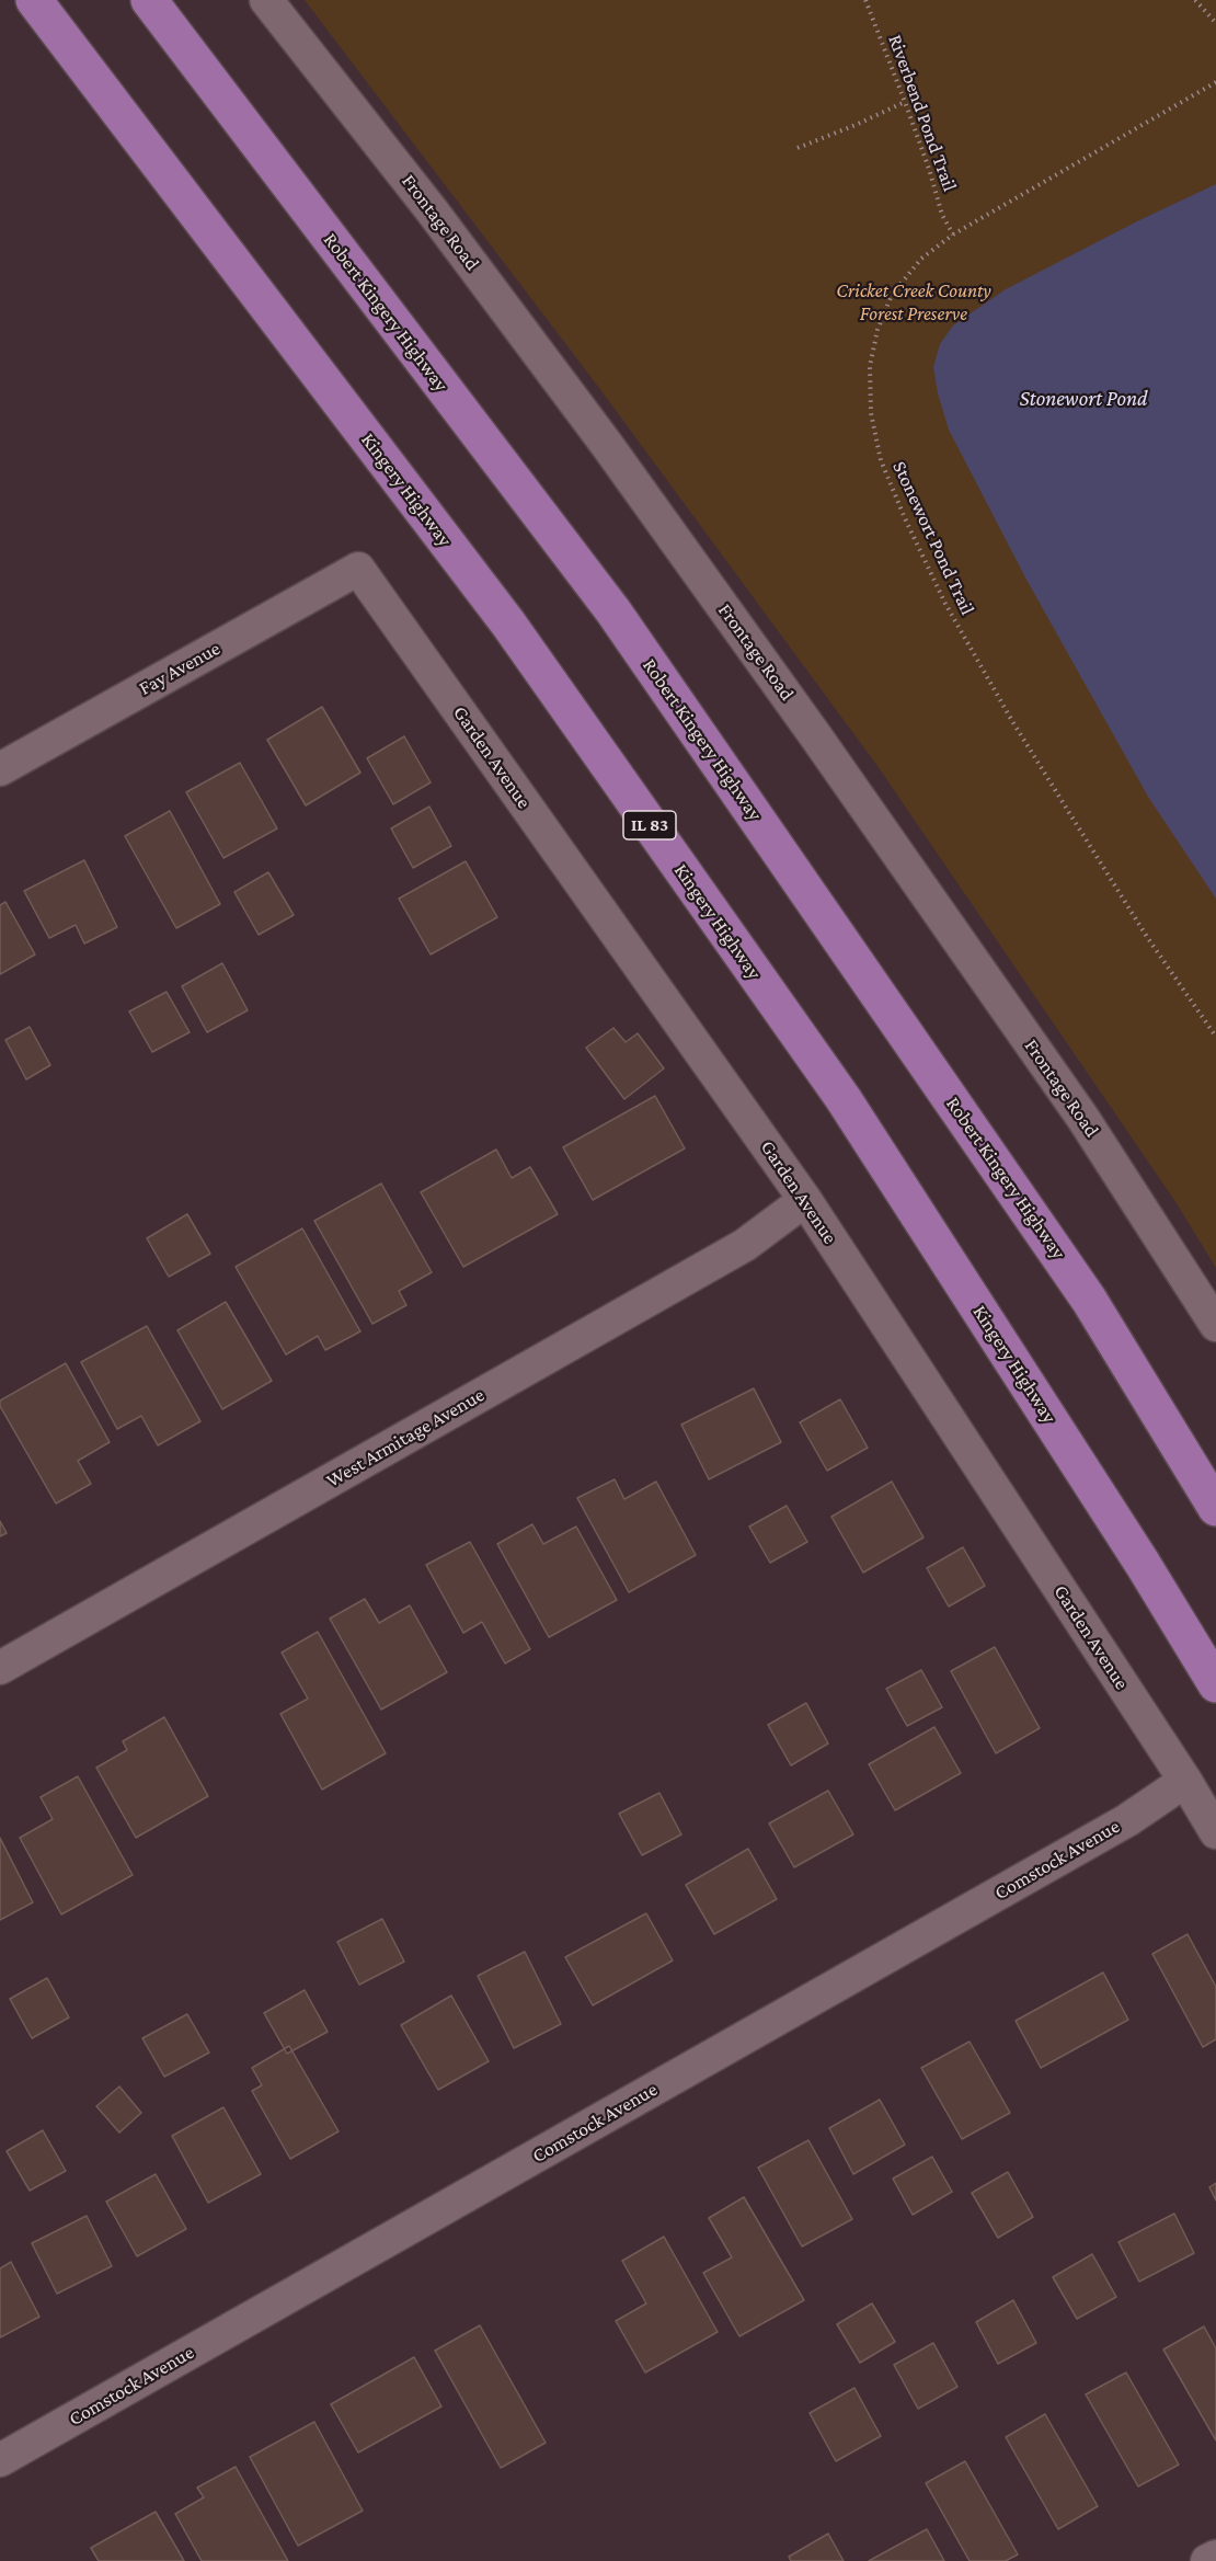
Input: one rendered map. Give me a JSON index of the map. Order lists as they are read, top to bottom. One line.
{"streets":{"highway":["Robert Kingery Highway","Kingery Highway","IL 83"],"street":["Frontage Road","Fay Avenue","Garden Avenue","West Armitage Avenue","Comstock Avenue"],"path":["Riverbend Pond Trail","Stonewort Pond Trail"]},"crossings":[["Riverbend Pond Trail","Stonewort Pond Trail"],["Fay Avenue","Garden Avenue"],["Garden Avenue","West Armitage Avenue"],["Garden Avenue","Comstock Avenue"]],"water":["Stonewort Pond"],"parks":["Cricket Creek County Forest Preserve"]}
